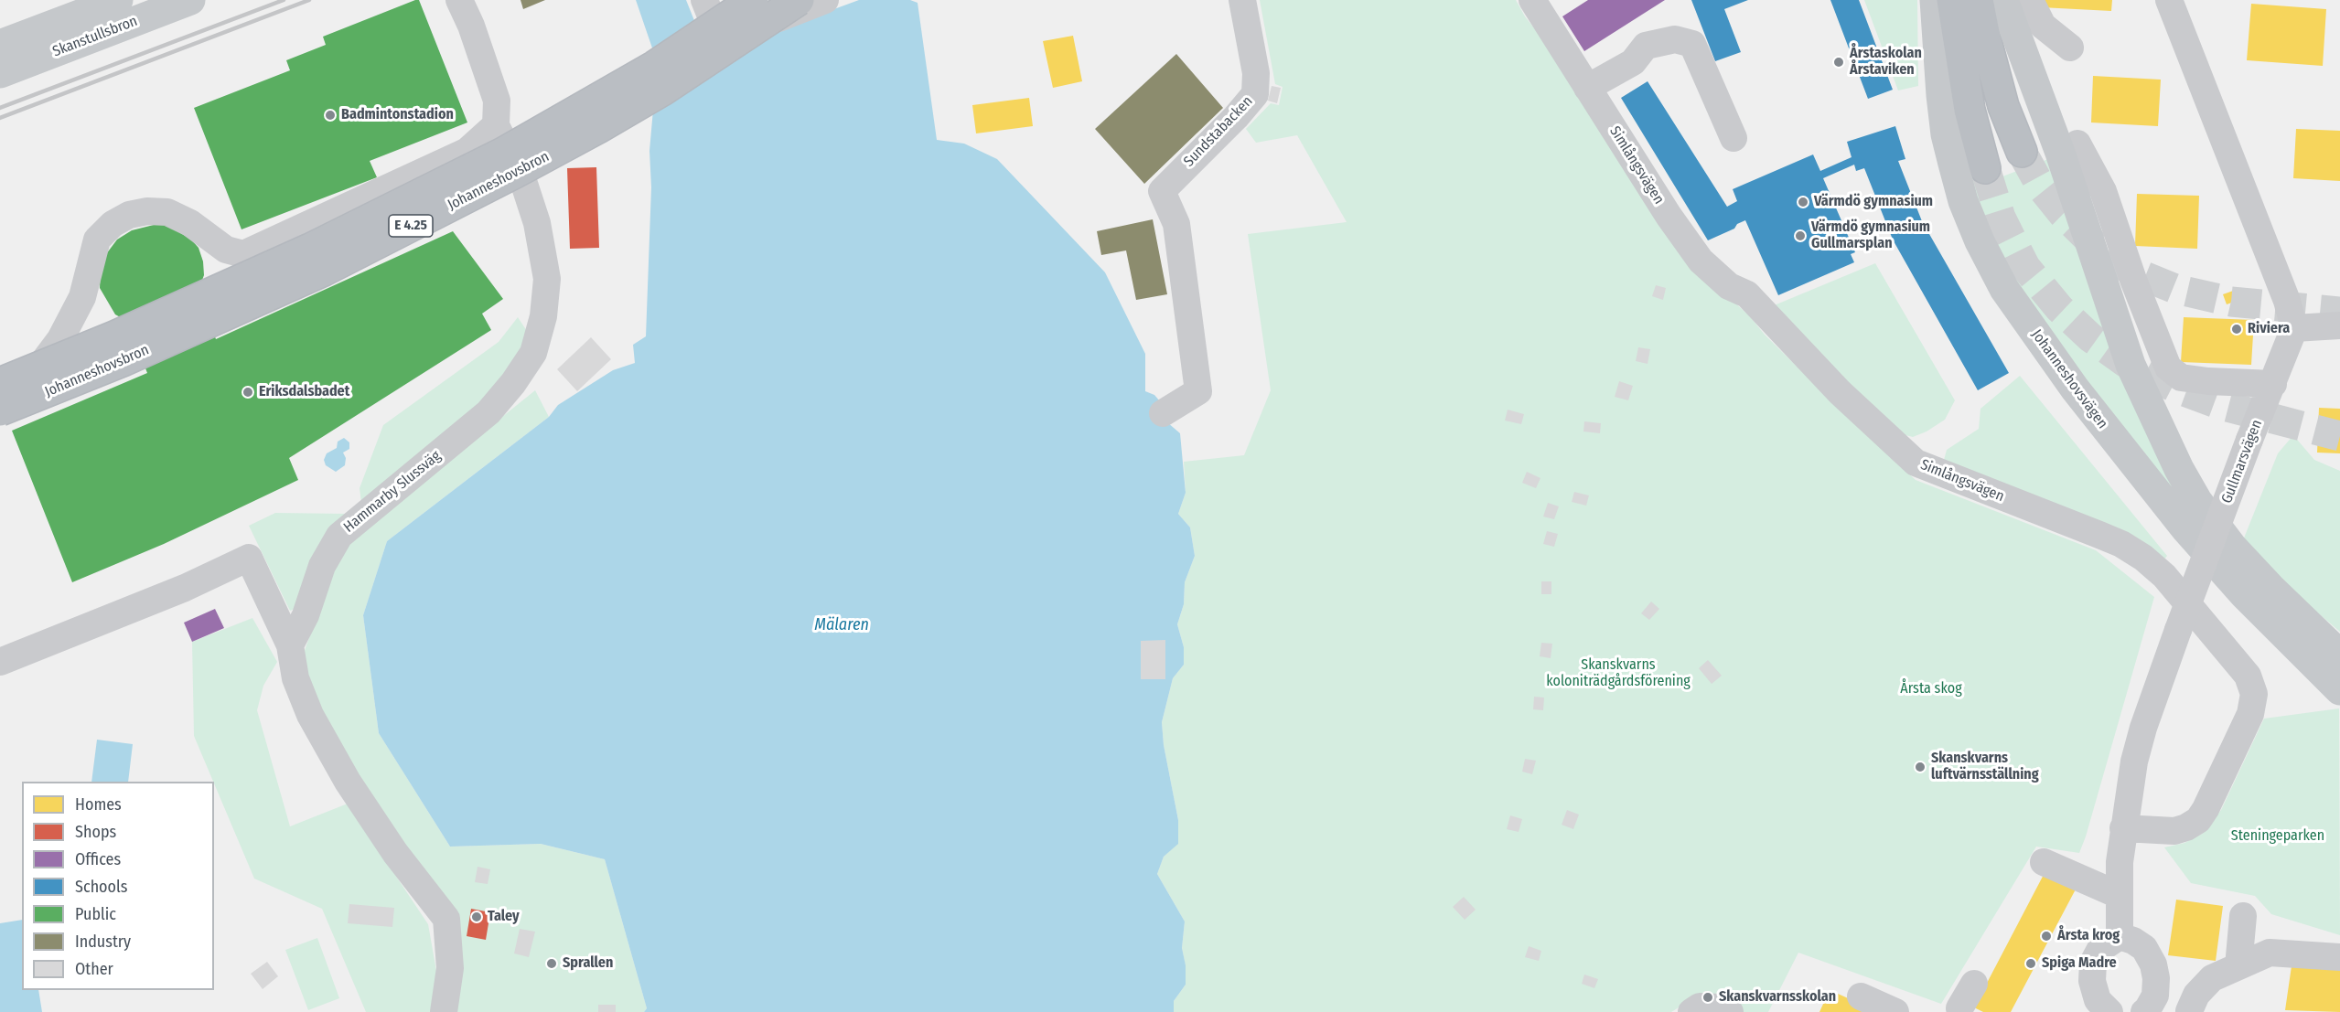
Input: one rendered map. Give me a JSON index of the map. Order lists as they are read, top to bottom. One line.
{"streets":{"highway":["Johanneshovsbron","E 4.25"],"main road":["Skanstullsbron","Johanneshovsvägen"],"street":["Sundstabacken","Simlångsvägen","Gullmarsvägen","Hammarby Slussväg"]},"crossings":[["Simlångsvägen","Gullmarsvägen"]],"water":["Mälaren"],"parks":["Skanskvarns koloniträdgårdsförening","Årsta skog","Steningeparken"],"places":["Årstaskolan Årstaviken","Badmintonstadion","Värmdö gymnasium","Värmdö gymnasium Gullmarsplan","Riviera","Eriksdalsbadet","Skanskvarns luftvärnsställning","Taley","Årsta krog","Sprallen","Spiga Madre","Skanskvarnsskolan"],"legend":["Homes","Shops","Offices","Schools","Public","Industry","Other"]}
